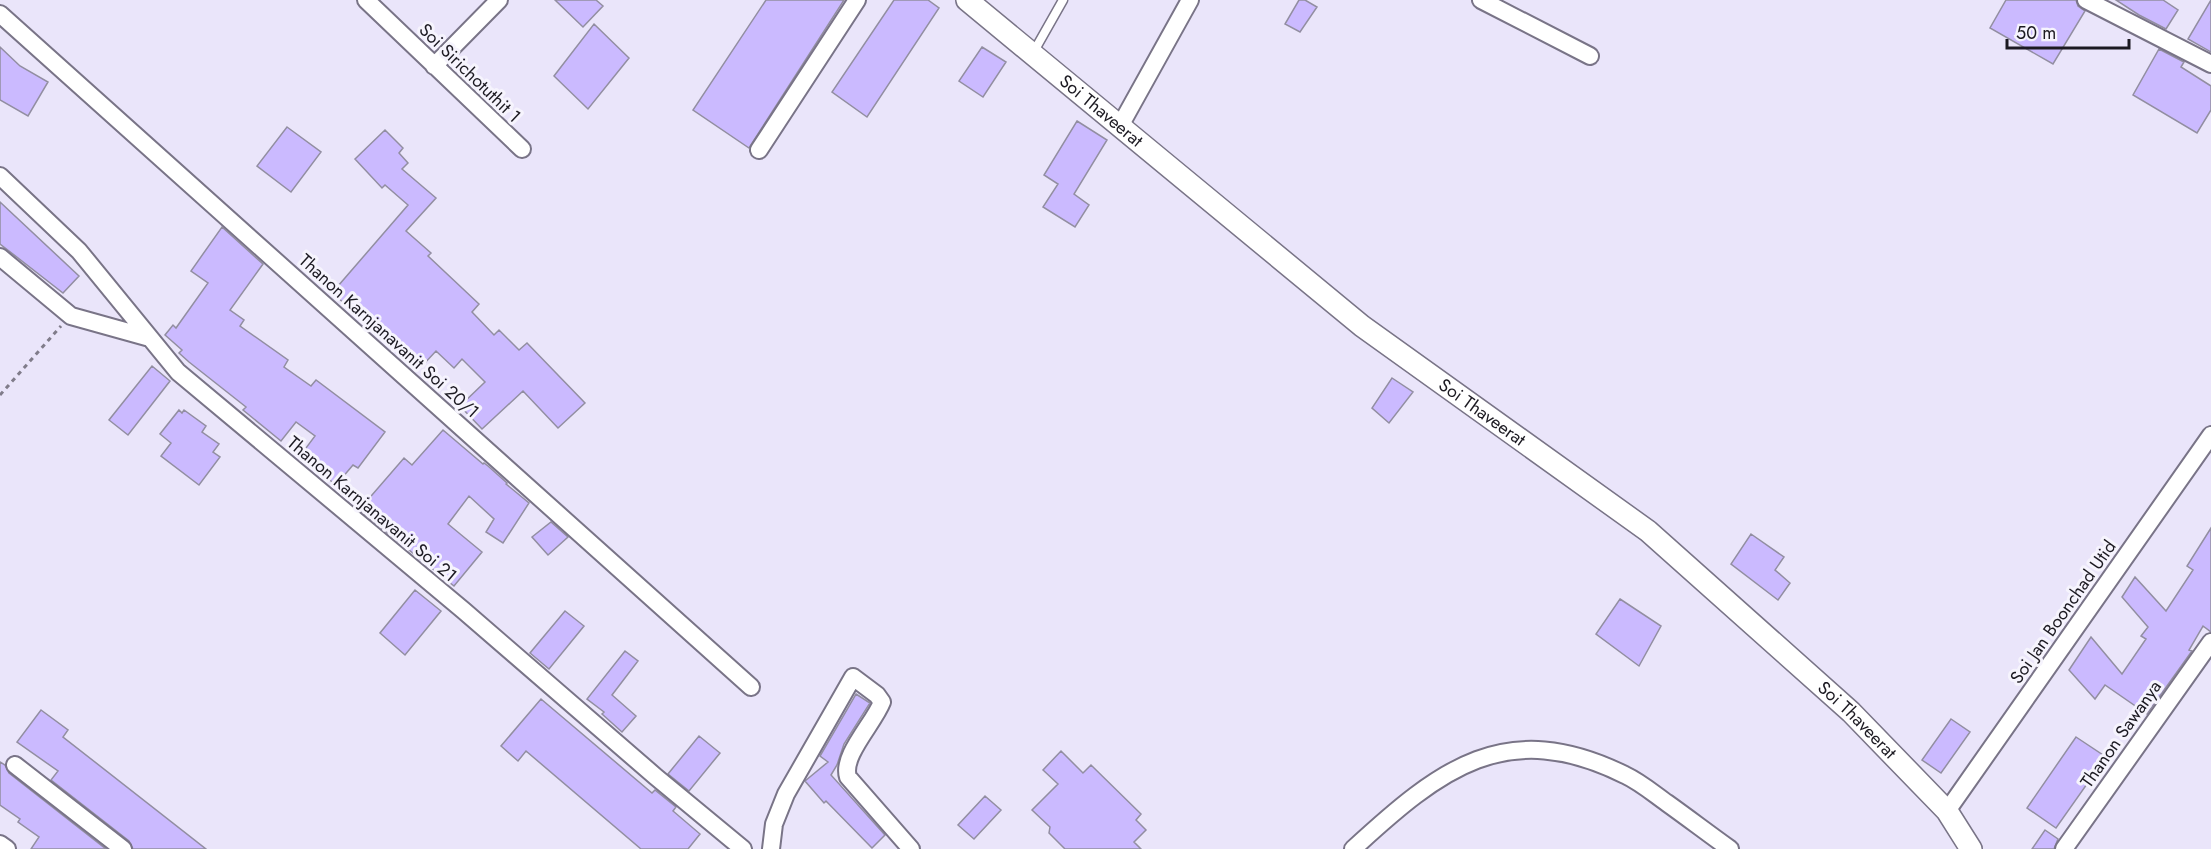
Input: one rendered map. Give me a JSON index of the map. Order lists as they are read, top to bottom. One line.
{"streets":{"street":["Soi Sirichotuthit 1","Soi Thaveerat","Thanon Karnjanavanit Soi 20/1","Thanon Karnjanavanit Soi 21","Soi Jan Boonchad Utid","Thanon Sawanya"]},"crossings":[["Soi Thaveerat","Soi Jan Boonchad Utid"]],"scale_bar":"50 m"}
